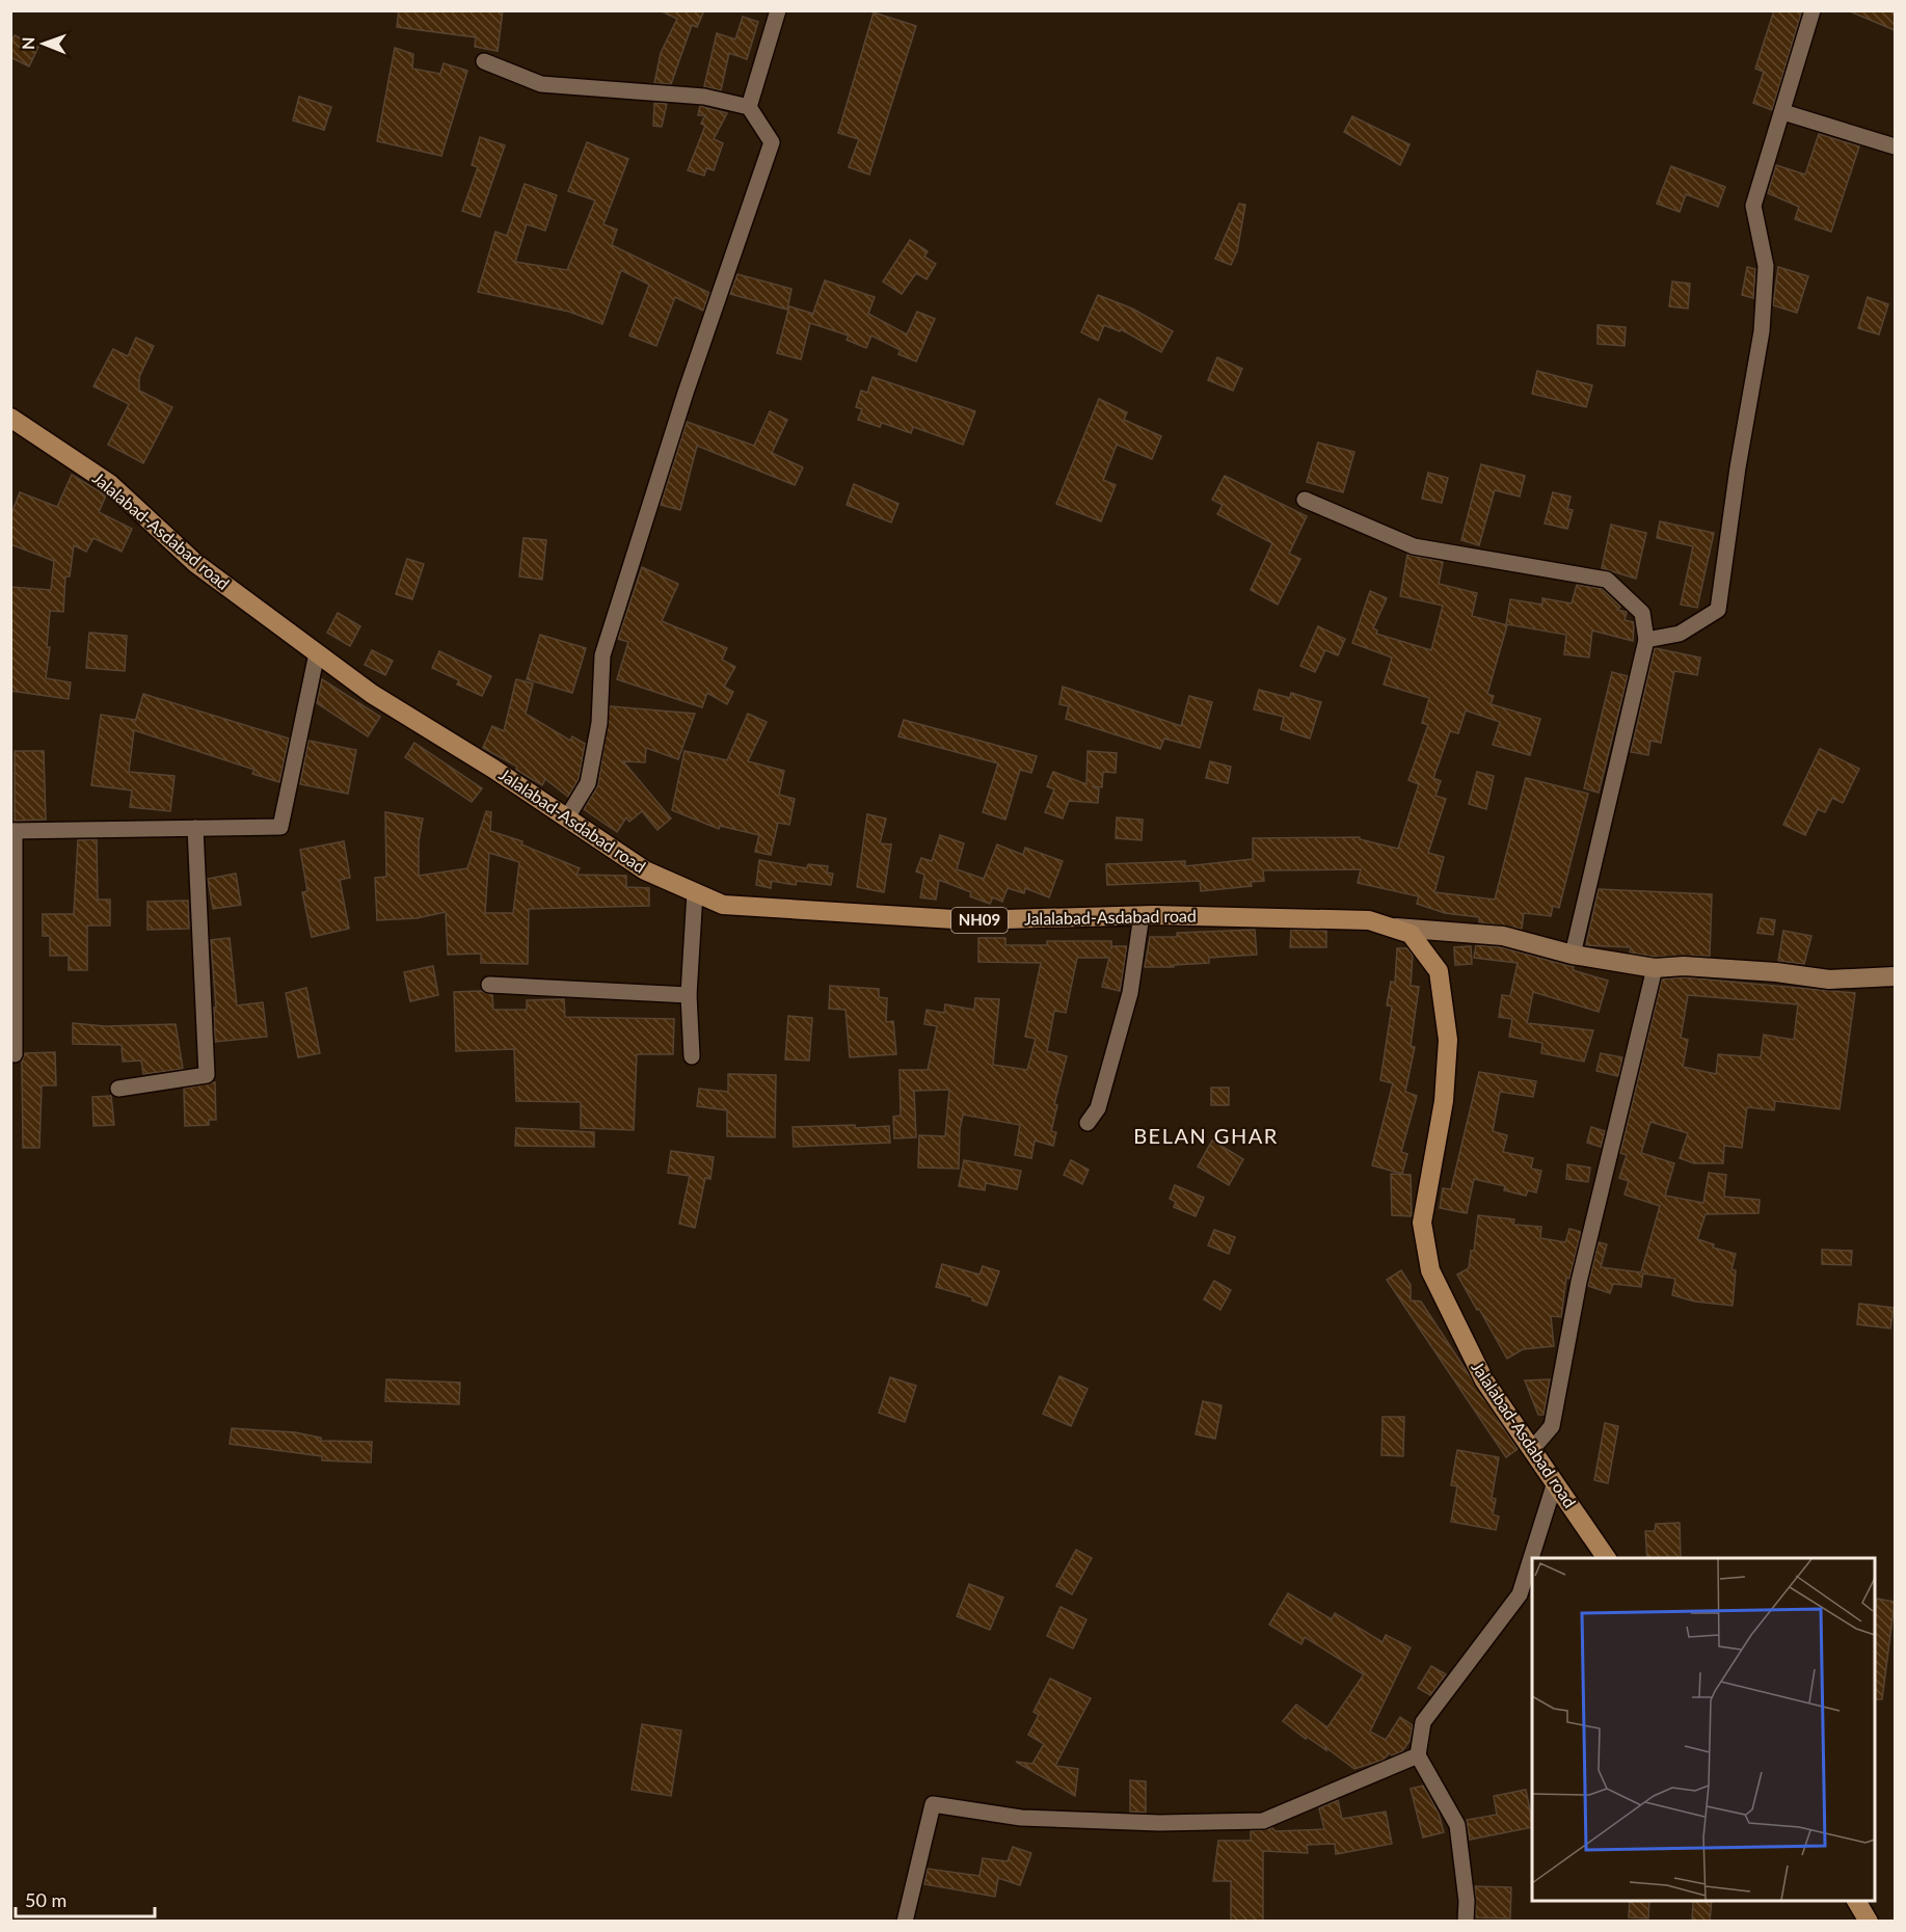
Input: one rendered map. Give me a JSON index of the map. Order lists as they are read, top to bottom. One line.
{"streets":{"main road":["Jalalabad-Asdabad road","NH09"]},"districts":["BELAN GHAR"],"scale_bar":"50 m","north":"left"}
